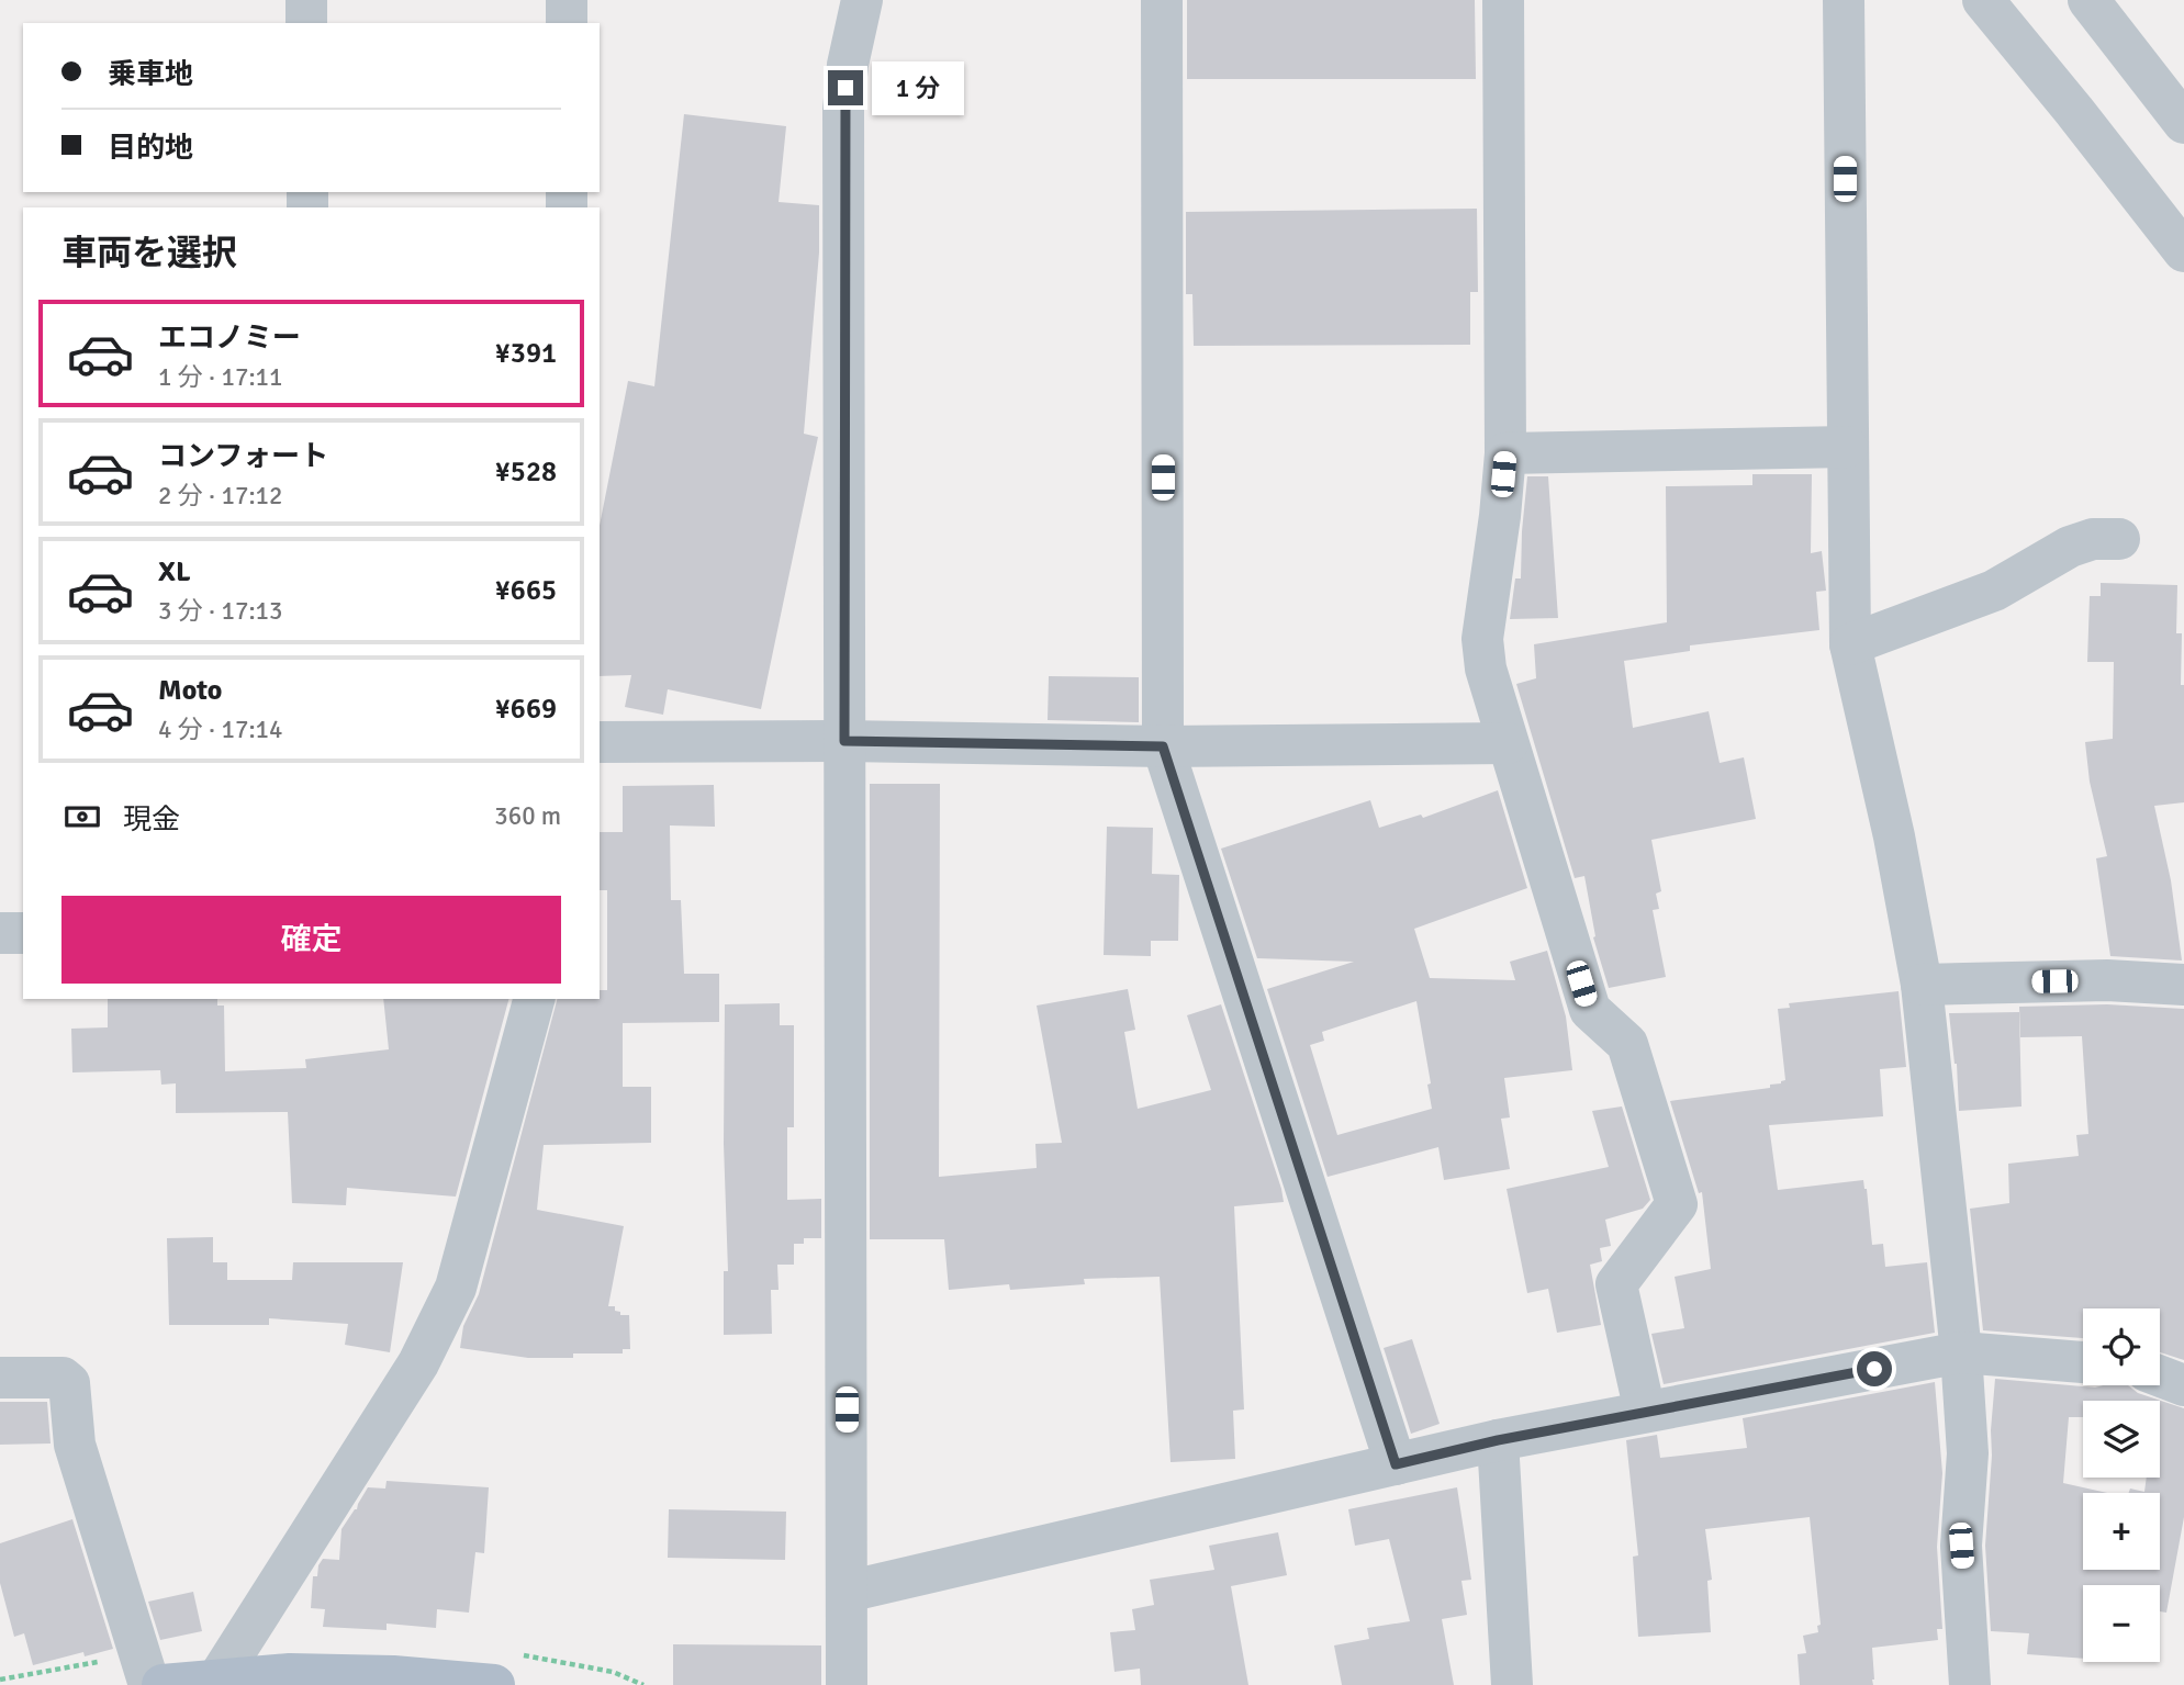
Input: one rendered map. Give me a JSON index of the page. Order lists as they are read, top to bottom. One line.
{"page":{"banner":["乗車地","目的地"],"bubble":"1 分","heading":"車両を選択","list":[{"name":"エコノミー","note":"1 分 · 17:11","value":"¥391"},{"name":"コンフォート","note":"2 分 · 17:12","value":"¥528"},{"name":"XL","note":"3 分 · 17:13","value":"¥665"},{"name":"Moto","note":"4 分 · 17:14","value":"¥669"}],"pay":["現金","360 m"],"buttons":"確定","map_buttons":["+","−"]}}
